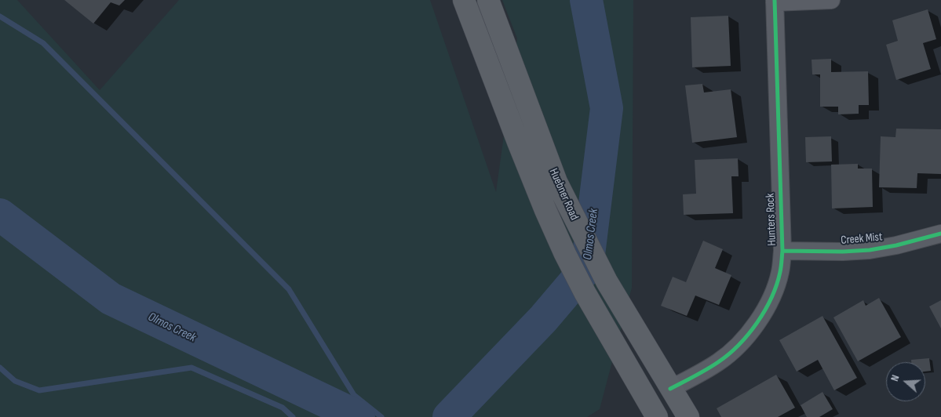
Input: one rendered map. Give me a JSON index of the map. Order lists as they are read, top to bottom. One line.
{"streets":{"main road":["Huebner Road"],"street":["Hunters Rock","Creek Mist"]},"crossings":[["Huebner Road","Hunters Rock"],["Hunters Rock","Creek Mist"]],"water":["Olmos Creek"],"north":"left"}
